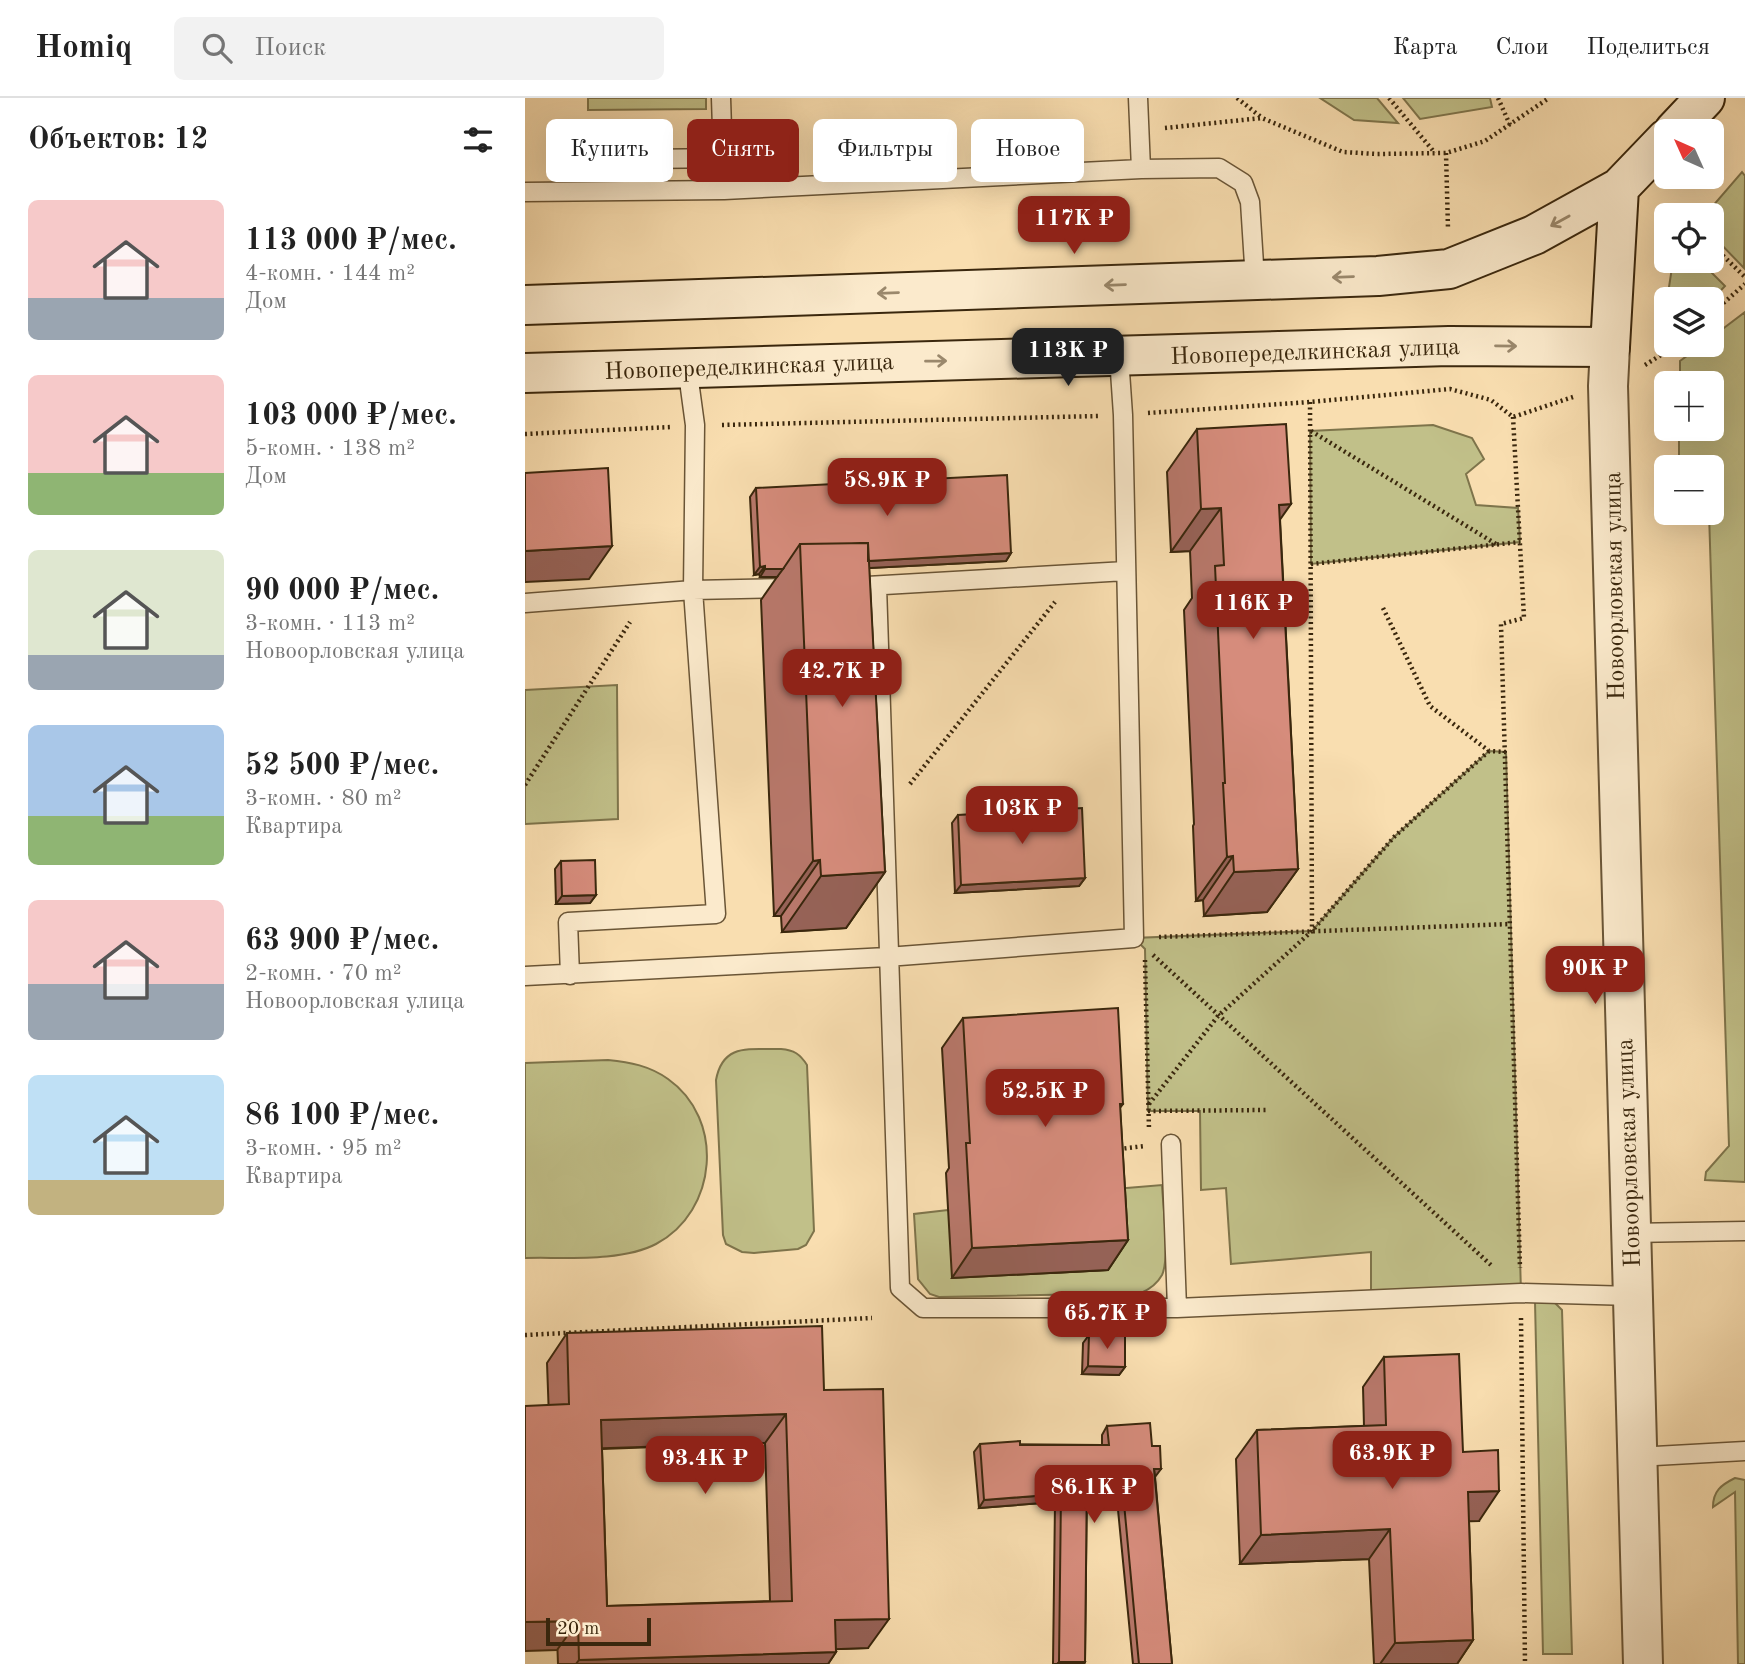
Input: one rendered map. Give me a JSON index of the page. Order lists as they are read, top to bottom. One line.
{"streets":{"main road":["Новопеределкинская улица","Новоорловская улица"]},"crossings":[["Новопеределкинская улица","Новоорловская улица"]],"scale_bar":"20 m","north":"top left","page":{"header":"Homiq","search":"Поиск","nav":["Карта","Слои","Поделиться"],"heading":"Объектов: 12","map_buttons":["+","−"],"chip":["Купить","Снять","Фильтры","Новое"],"list":[{"name":"113 000 ₽/мес.","note":"4-комн. · 144 m² · Дом"},{"name":"103 000 ₽/мес.","note":"5-комн. · 138 m² · Дом"},{"name":"90 000 ₽/мес.","note":"3-комн. · 113 m² · Новоорловская улица"},{"name":"52 500 ₽/мес.","note":"3-комн. · 80 m² · Квартира"},{"name":"63 900 ₽/мес.","note":"2-комн. · 70 m² · Новоорловская улица"},{"name":"86 100 ₽/мес.","note":"3-комн. · 95 m² · Квартира"}],"price":["117K ₽","113K ₽","58.9K ₽","116K ₽","42.7K ₽","103K ₽","90K ₽","52.5K ₽","65.7K ₽","63.9K ₽","93.4K ₽","86.1K ₽"],"scale":"20 m"}}
